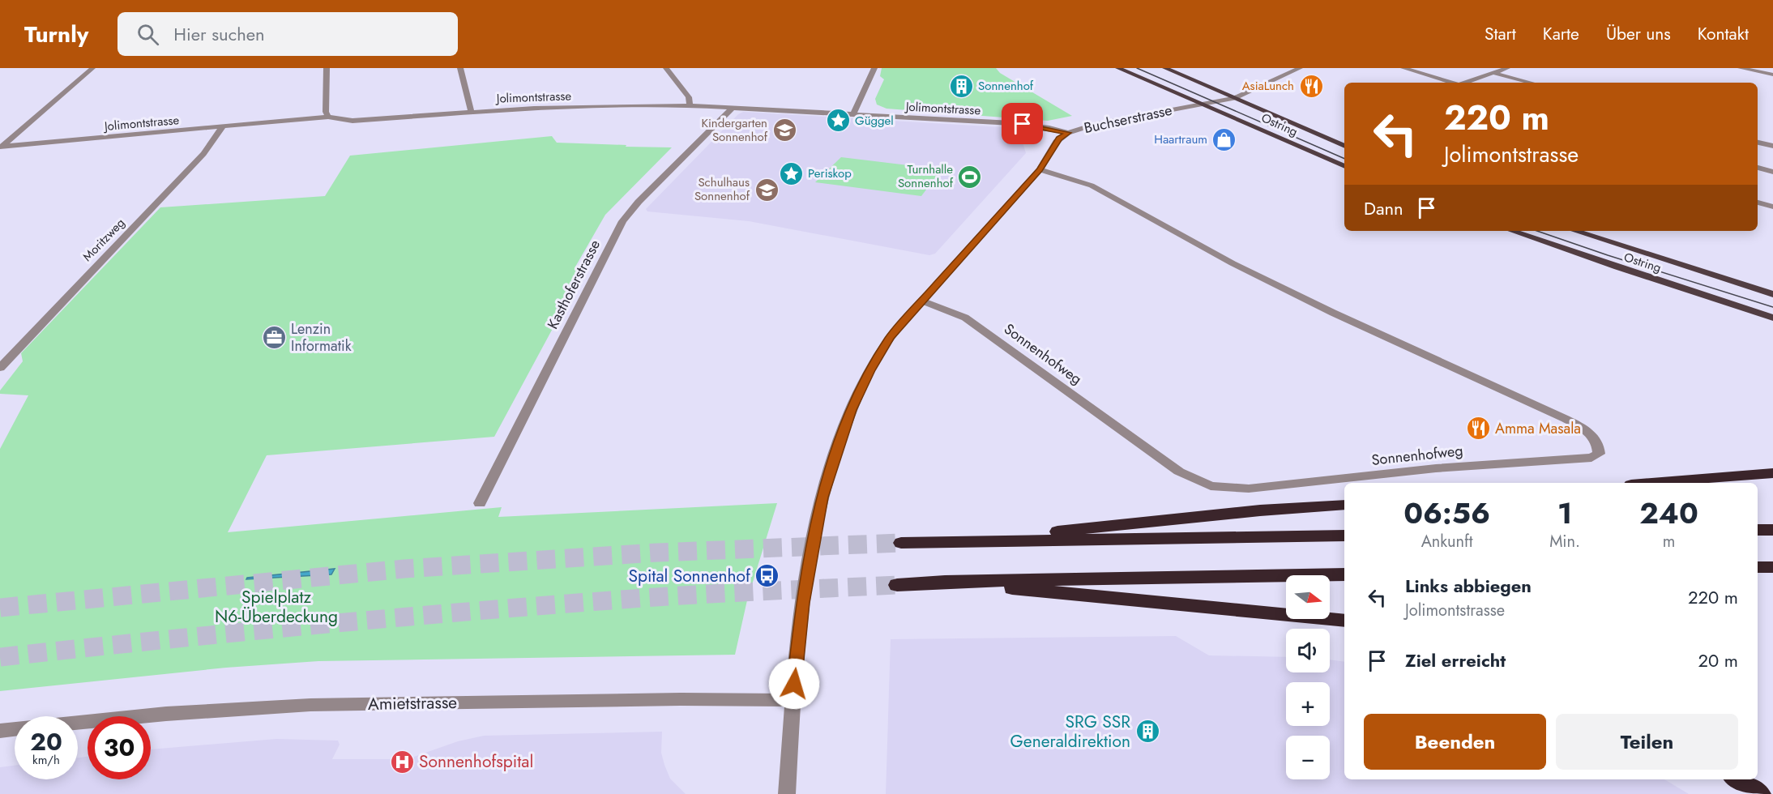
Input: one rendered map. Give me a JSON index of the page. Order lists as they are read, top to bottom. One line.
{"streets":{"main road":["Ostring"],"street":["Jolimontstrasse","Buchserstrasse","Moritzweg","Kasthoferstrasse","Sonnenhofweg","Amietstrasse"]},"crossings":[["Jolimontstrasse","Buchserstrasse"],["Jolimontstrasse","Moritzweg"],["Jolimontstrasse","Kasthoferstrasse"],["Buchserstrasse","Ostring"],["Buchserstrasse","Sonnenhofweg"],["Buchserstrasse","Amietstrasse"]],"parks":["Spielplatz N6-Überdeckung"],"places":{"building":["Sonnenhof","SRG SSR Generaldirektion"],"restaurant":["AsiaLunch","Amma Masala"],"place":["Güggel","Periskop"],"school or university":["Kindergarten Sonnenhof","Schulhaus Sonnenhof"],"shop":["Haartraum"],"sports":["Turnhalle Sonnenhof"],"office":["Lenzin Informatik"],"bus stop":["Spital Sonnenhof"],"hospital":["Sonnenhofspital"]},"north":"right","page":{"header":"Turnly","search":"Hier suchen","nav":["Start","Karte","Über uns","Kontakt"],"turn":["220 m","Jolimontstrasse"],"then":"Dann","eta":["06:56","Ankunft","1","Min.","240","m"],"list":[{"name":"Links abbiegen","note":"Jolimontstrasse","value":"220 m"},{"name":"Ziel erreicht","value":"20 m"}],"map_buttons":["+","−"],"buttons":["Beenden","Teilen"],"speed":"20 km/h","limit":"30"}}
